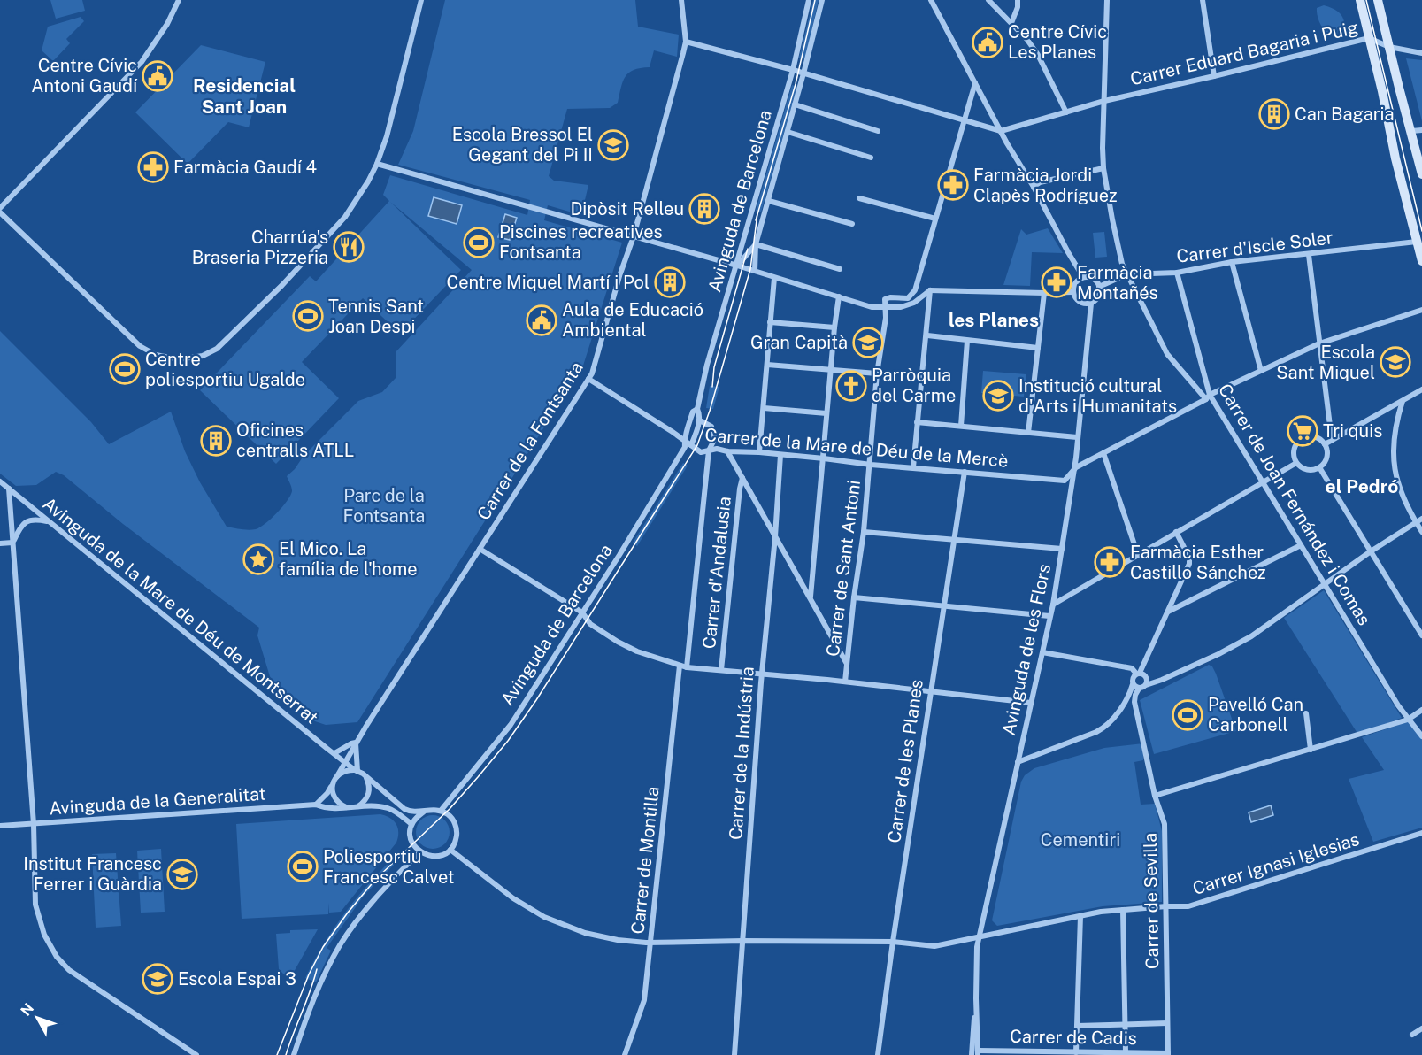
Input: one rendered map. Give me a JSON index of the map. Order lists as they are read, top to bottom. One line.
{"streets":{"street":["Carrer Eduard Bagaria i Puig","Avinguda de Barcelona","Carrer d'Iscle Soler","Carrer de la Fontsanta","Carrer de la Mare de Déu de la Mercè","Carrer de Joan Fernández i Comas","Carrer de Sant Antoni","Carrer d'Andalusia","Avinguda de la Mare de Déu de Montserrat","Avinguda de les Flors","Carrer de la Indústria","Carrer de les Planes","Avinguda de la Generalitat","Carrer de Montilla","Carrer Ignasi Iglesias","Carrer de Sevilla","Carrer de Cadis"]},"crossings":[["Avinguda de Barcelona","Carrer de la Mare de Déu de la Mercè"],["Carrer d'Iscle Soler","Carrer de Joan Fernández i Comas"],["Carrer d'Iscle Soler","Avinguda de les Flors"],["Carrer de la Fontsanta","Carrer de la Mare de Déu de la Mercè"],["Carrer de la Fontsanta","Avinguda de la Mare de Déu de Montserrat"],["Carrer de la Fontsanta","Avinguda de la Generalitat"],["Carrer de la Mare de Déu de la Mercè","Carrer de Sant Antoni"],["Carrer de la Mare de Déu de la Mercè","Avinguda de les Flors"],["Carrer de la Mare de Déu de la Mercè","Carrer de la Indústria"],["Carrer de la Mare de Déu de la Mercè","Carrer de les Planes"],["Avinguda de les Flors","Carrer Ignasi Iglesias"],["Avinguda de les Flors","Carrer de Cadis"],["Carrer Ignasi Iglesias","Carrer de Sevilla"],["Carrer de Sevilla","Carrer de Cadis"]],"districts":["Residencial Sant Joan","les Planes","el Pedró"],"parks":["Parc de la Fontsanta","Cementiri"],"places":{"public building":["Centre Cívic Les Planes","Centre Cívic Antoni Gaudí","Aula de Educació Ambiental"],"building":["Can Bagaria","Dipòsit Relleu","Centre Miquel Martí i Pol","Oficines centralls ATLL"],"school or university":["Escola Bressol El Gegant del Pi II","Gran Capità","Escola Sant Miquel","Institució cultural d'Arts i Humanitats","Institut Francesc Ferrer i Guàrdia","Escola Espai 3"],"pharmacy":["Farmàcia Gaudí 4","Farmàcia Jordi Clapès Rodríguez","Farmàcia Montañés","Farmàcia Esther Castillo Sánchez"],"sports":["Piscines recreatives Fontsanta","Tennis Sant Joan Despi","Centre poliesportiu Ugalde","Pavelló Can Carbonell","Poliesportiu Francesc Calvet"],"restaurant":["Charrúa's Braseria Pizzeria"],"church":["Parròquia del Carme"],"supermarket":["Tri quis"],"place":["El Mico. La família de l'home"]},"north":"top left"}
